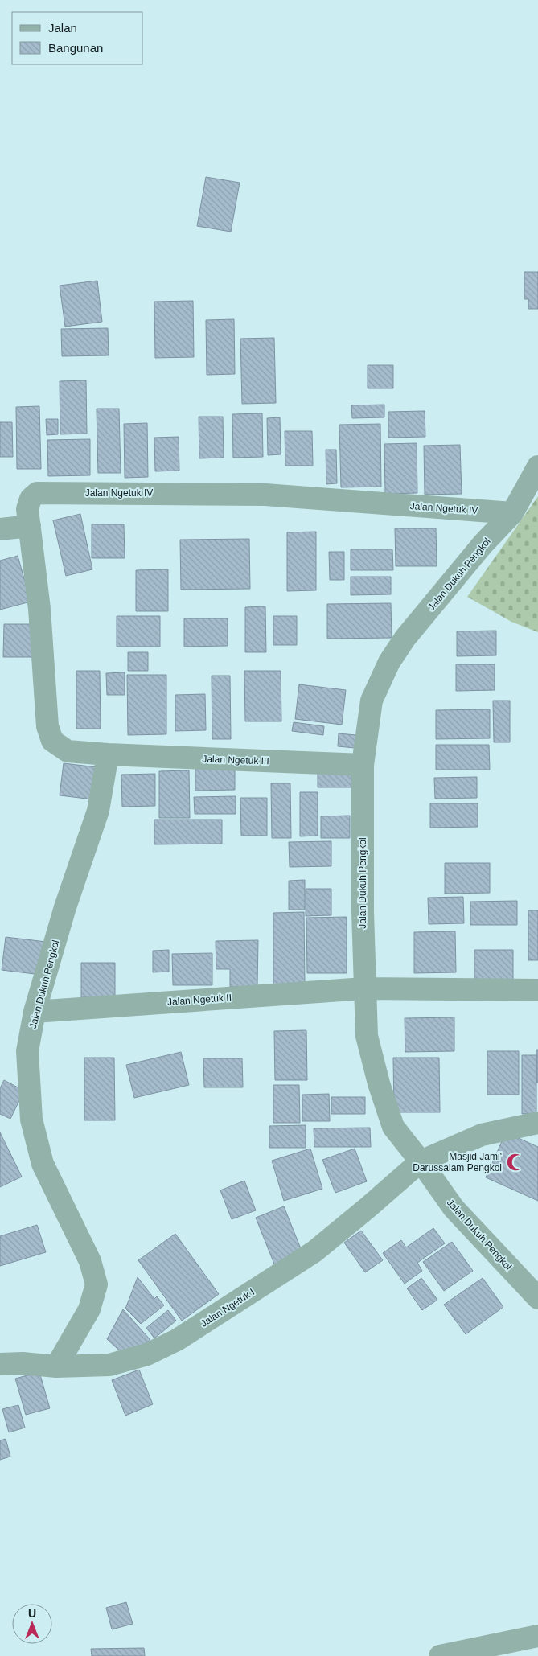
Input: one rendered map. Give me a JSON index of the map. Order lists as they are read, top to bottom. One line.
{"streets":{"street":["Jalan Ngetuk IV","Jalan Dukuh Pengkol","Jalan Ngetuk III","Jalan Ngetuk II","Jalan Ngetuk I"]},"crossings":[["Jalan Ngetuk IV","Jalan Dukuh Pengkol"],["Jalan Ngetuk IV","Jalan Ngetuk III"],["Jalan Dukuh Pengkol","Jalan Ngetuk III"],["Jalan Dukuh Pengkol","Jalan Ngetuk II"],["Jalan Dukuh Pengkol","Jalan Ngetuk I"]],"places":{"mosque":["Masjid Jami' Darussalam Pengkol"]},"legend":["Jalan","Bangunan"],"north":"top"}
